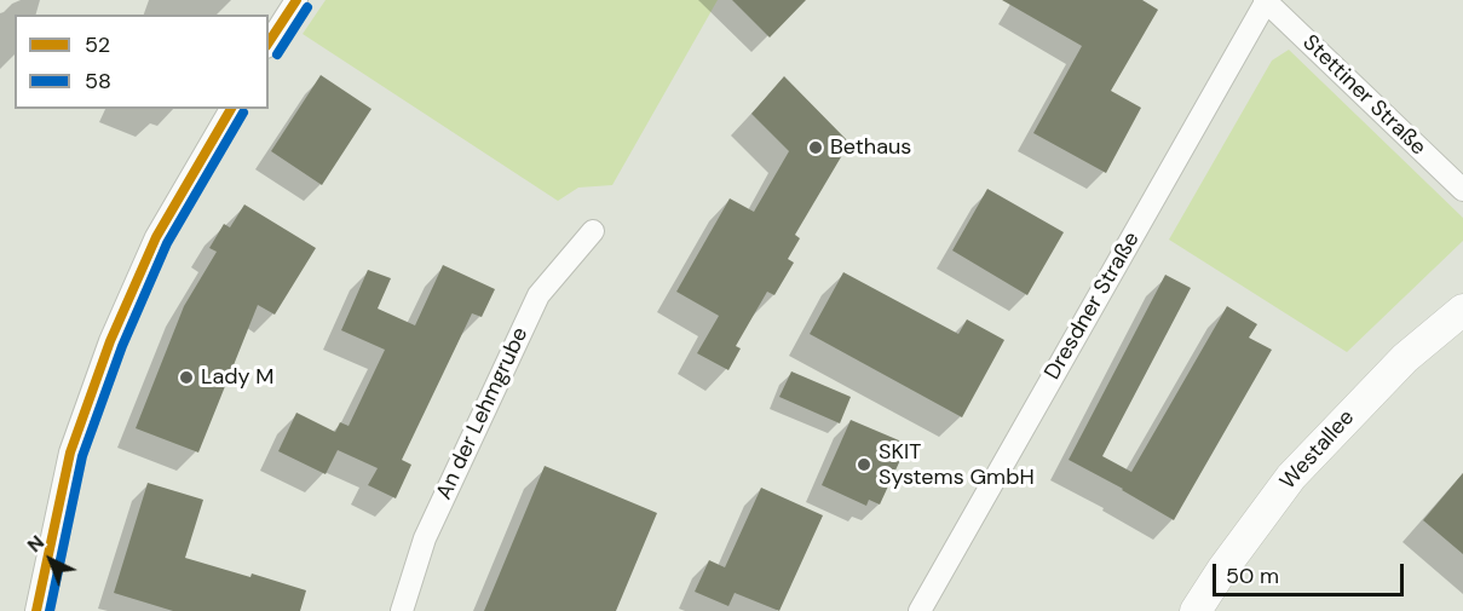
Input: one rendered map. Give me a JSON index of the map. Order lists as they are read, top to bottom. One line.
{"streets":{"main road":["Westallee"],"street":["Stettiner Straße","Dresdner Straße","An der Lehmgrube"]},"crossings":[["Stettiner Straße","Dresdner Straße"]],"places":["Bethaus","Lady M","SKIT Systems GmbH"],"lines":["transit line 52","transit line 58"],"legend":["52","58"],"scale_bar":"50 m","north":"top left"}
